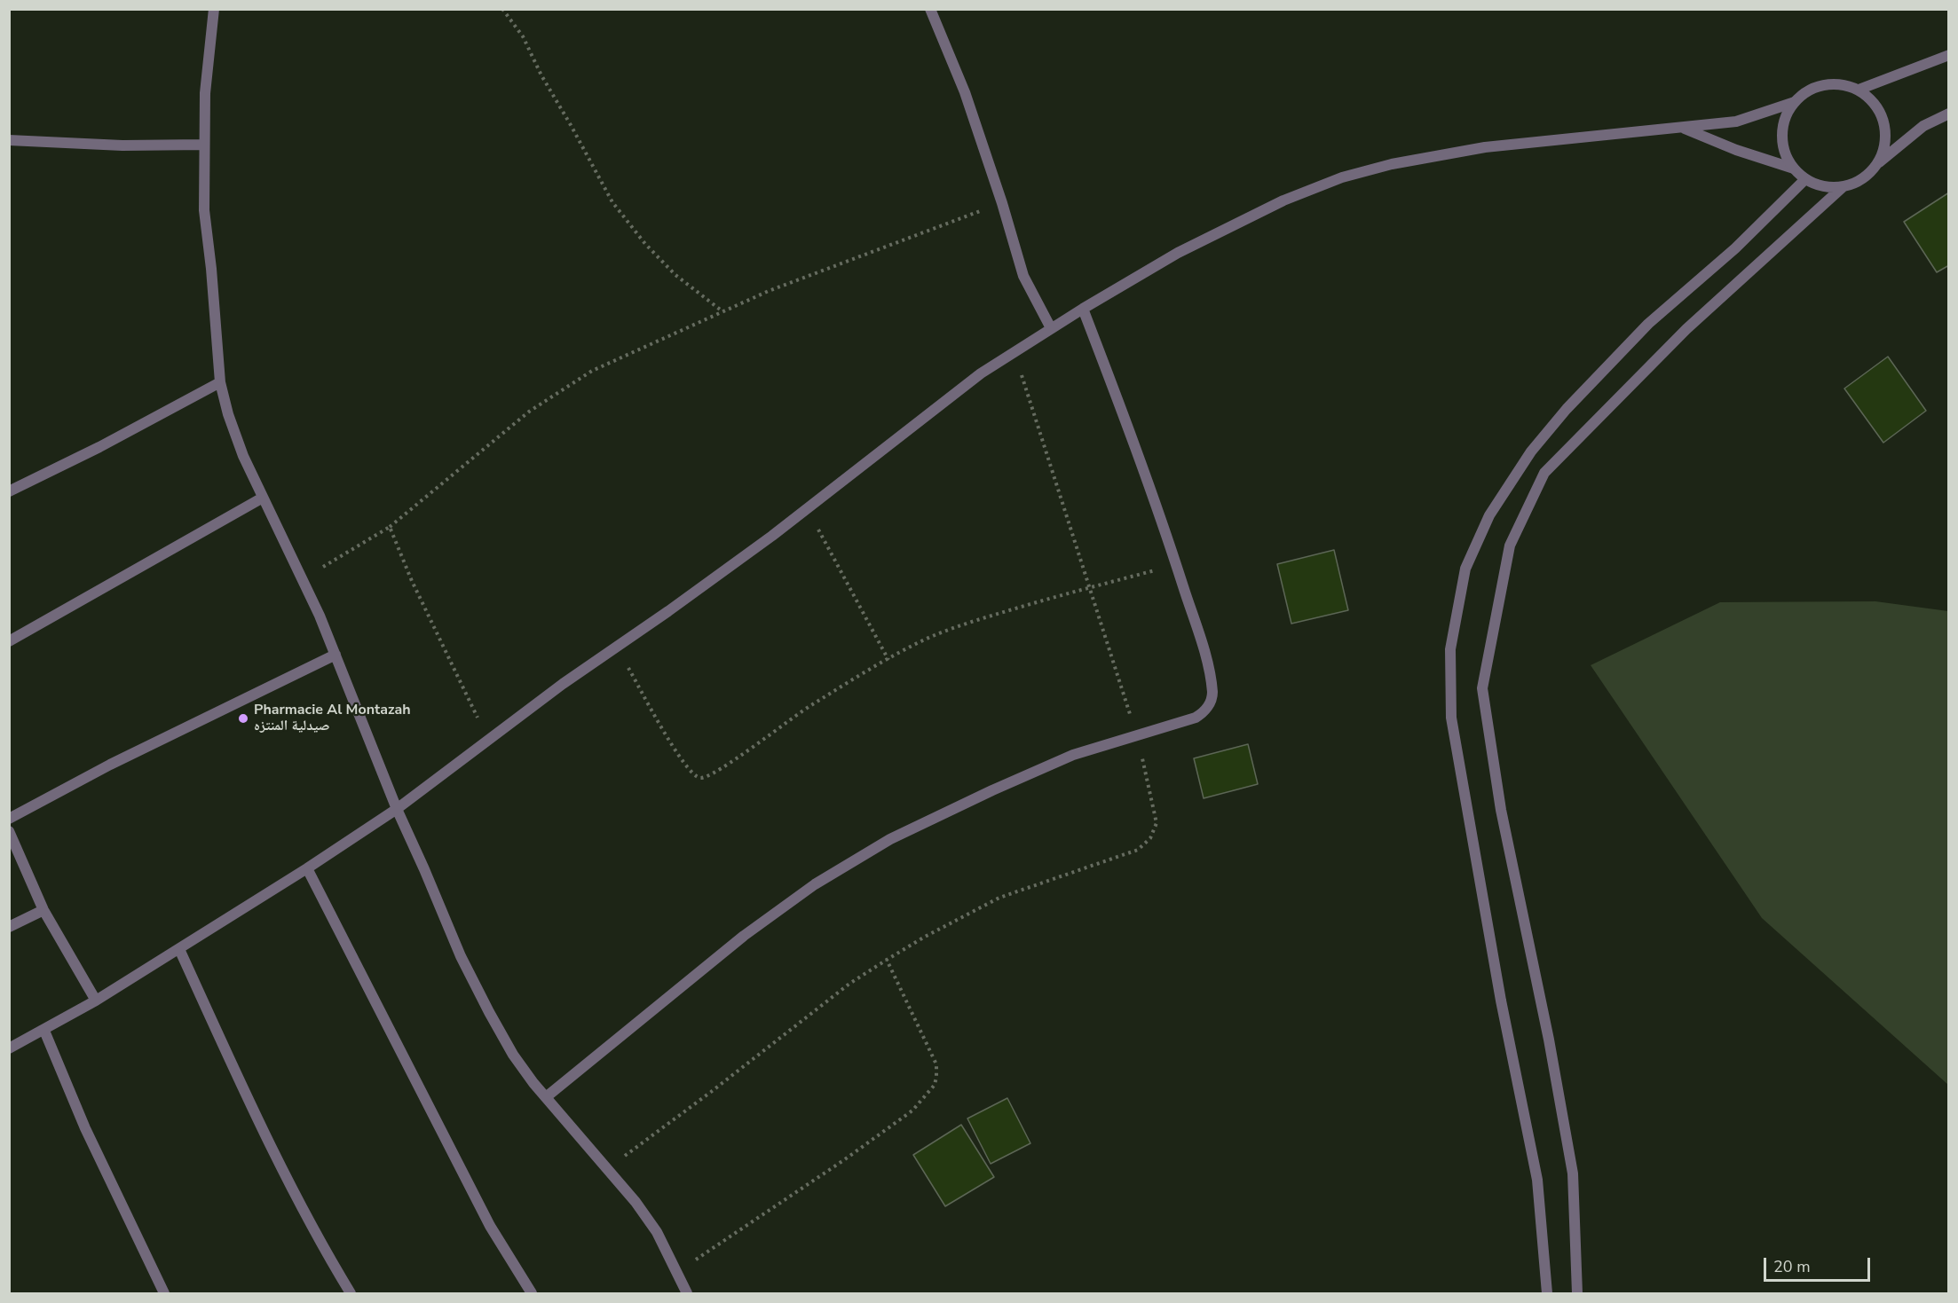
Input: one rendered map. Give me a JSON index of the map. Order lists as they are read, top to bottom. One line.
{"places":["Pharmacie Al Montazah صيدلية المنتزه"],"scale_bar":"20 m"}
